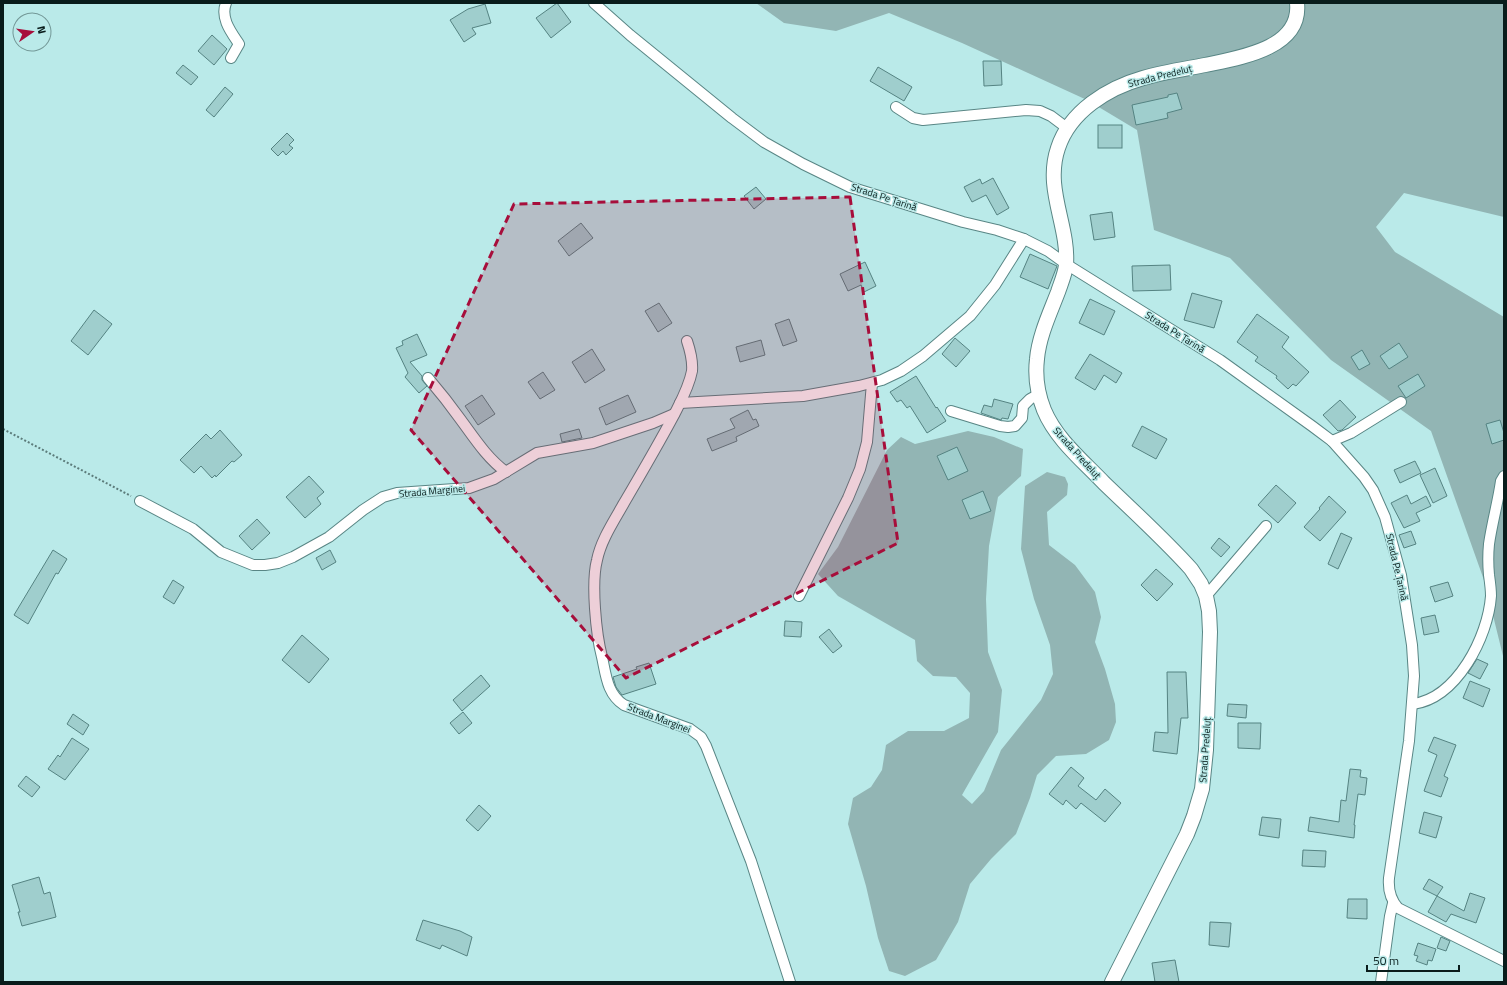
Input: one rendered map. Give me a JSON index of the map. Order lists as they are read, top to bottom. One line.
{"streets":{"main road":["Strada Predeluț"],"street":["Strada Pe Țarină","Strada Marginei"]},"crossings":[["Strada Predeluț","Strada Pe Țarină"]],"scale_bar":"50 m","north":"right"}
